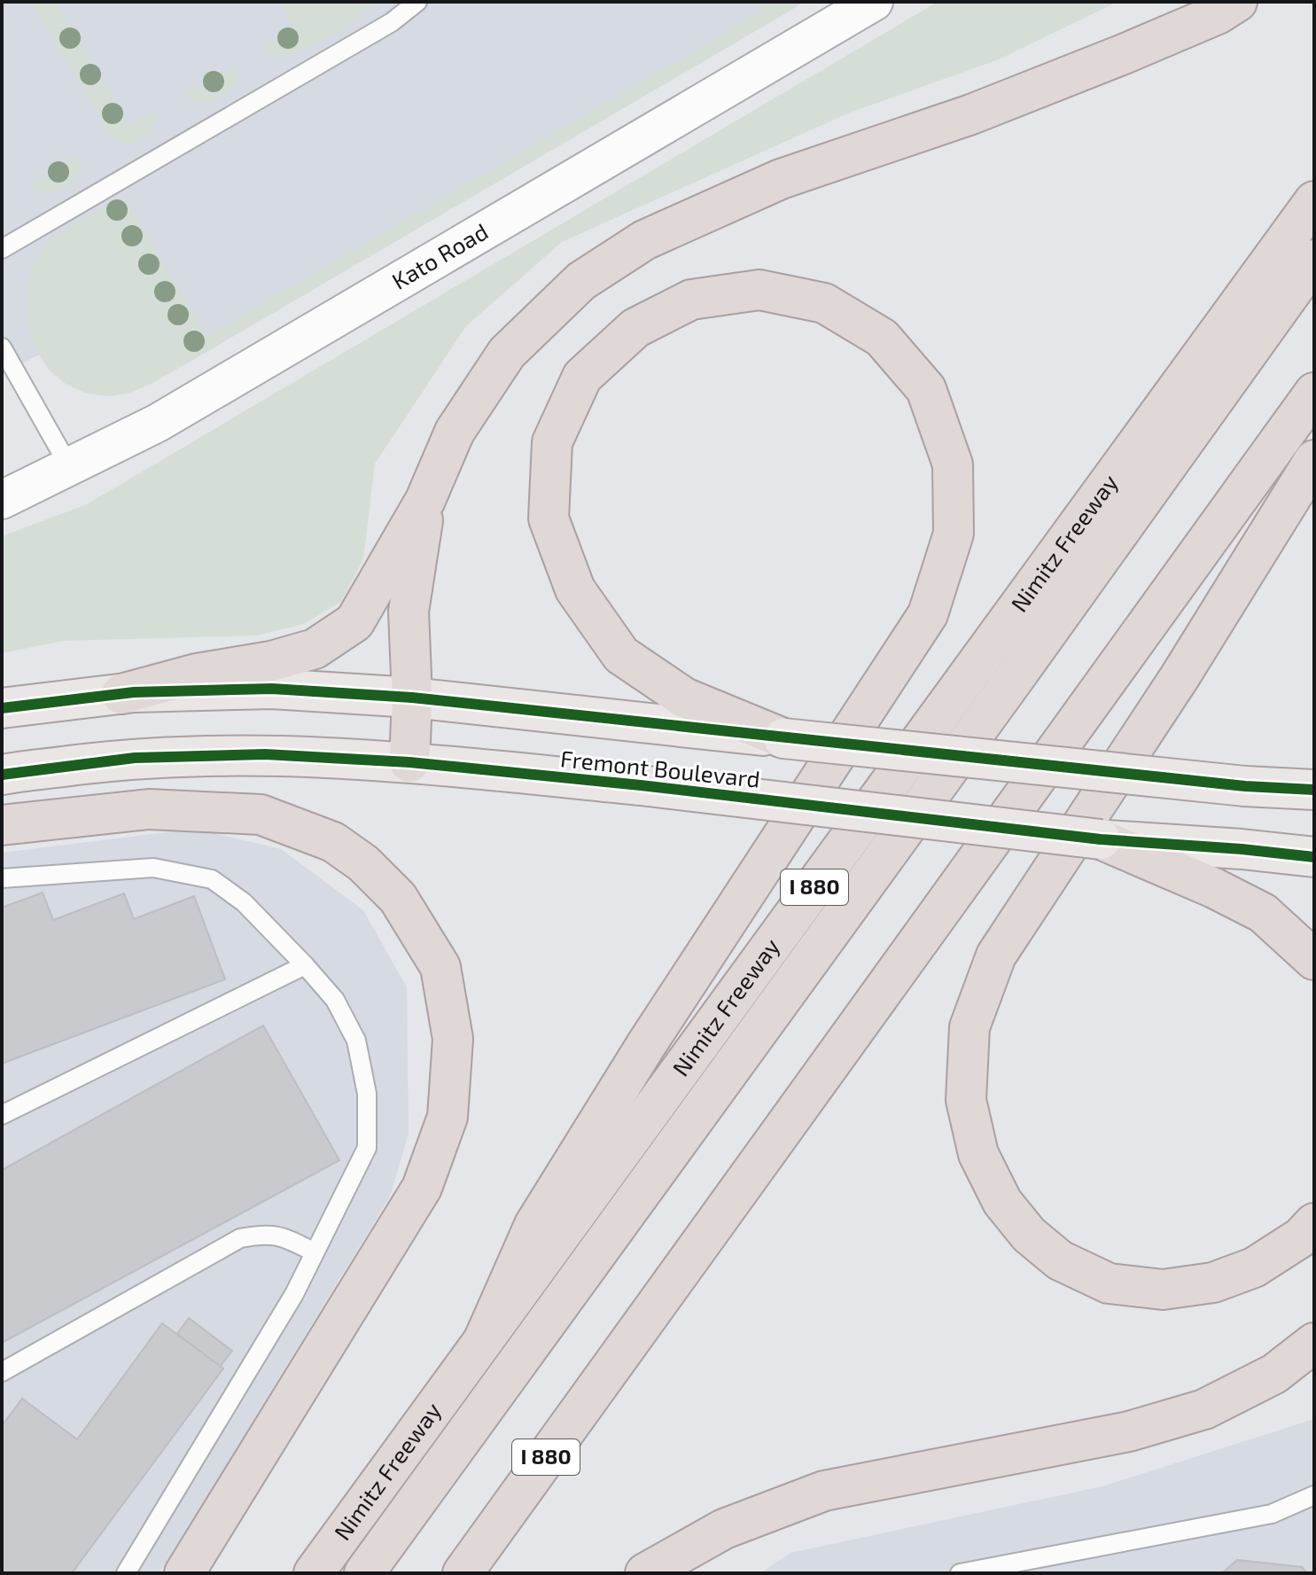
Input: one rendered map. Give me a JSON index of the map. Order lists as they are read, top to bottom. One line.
{"streets":{"highway":["Nimitz Freeway","I 880"],"main road":["Fremont Boulevard"],"street":["Kato Road"]}}
